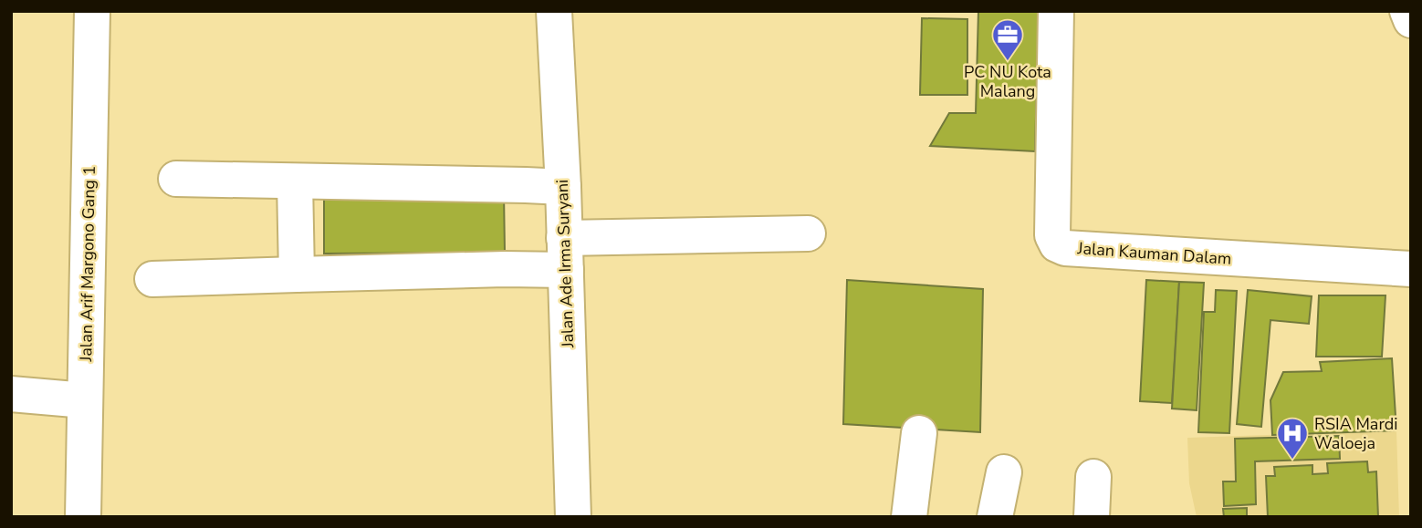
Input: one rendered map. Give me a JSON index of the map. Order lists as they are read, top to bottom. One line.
{"streets":{"street":["Jalan Kauman Dalam","Jalan Arif Margono Gang 1","Jalan Ade Irma Suryani"]},"places":{"office":["PC NU Kota Malang"],"hospital":["RSIA Mardi Waloeja"]}}
